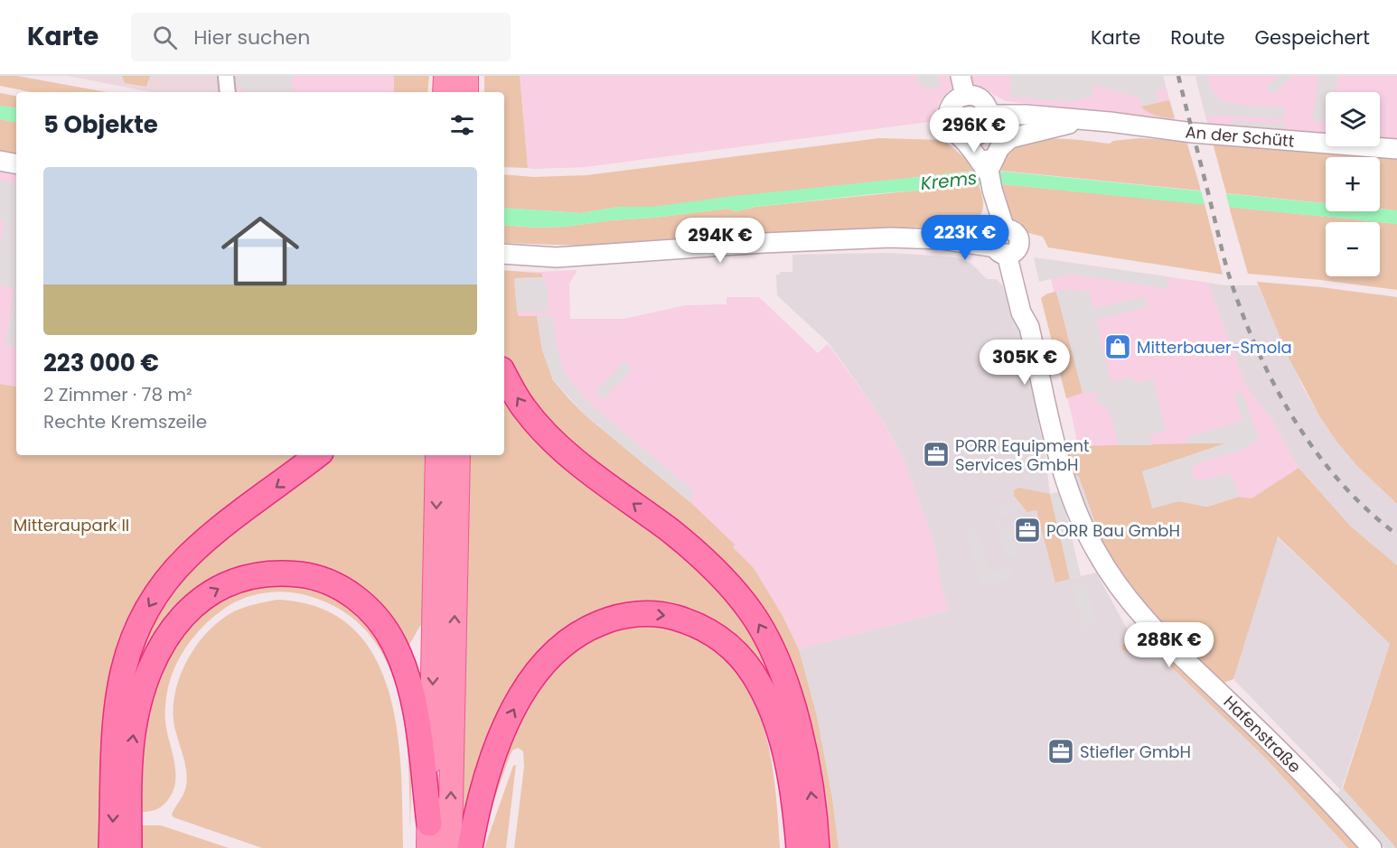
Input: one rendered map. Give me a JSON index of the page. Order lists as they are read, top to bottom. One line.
{"streets":{"street":["An der Schütt","Hafenstraße"]},"crossings":[["An der Schütt","Hafenstraße"]],"water":["Krems"],"parks":["Mitteraupark II"],"places":{"shop":["Mitterbauer-Smola"],"office":["PORR Equipment Services GmbH","PORR Bau GmbH","Stiefler GmbH"]},"page":{"header":"Karte","search":"Hier suchen","nav":["Karte","Route","Gespeichert"],"map_buttons":["+","−"],"heading":"5 Objekte","price":["296K €","223K €","294K €","305K €","288K €"],"list":[{"name":"223 000 €","note":"2 Zimmer · 78 m² · Rechte Kremszeile"}]}}
